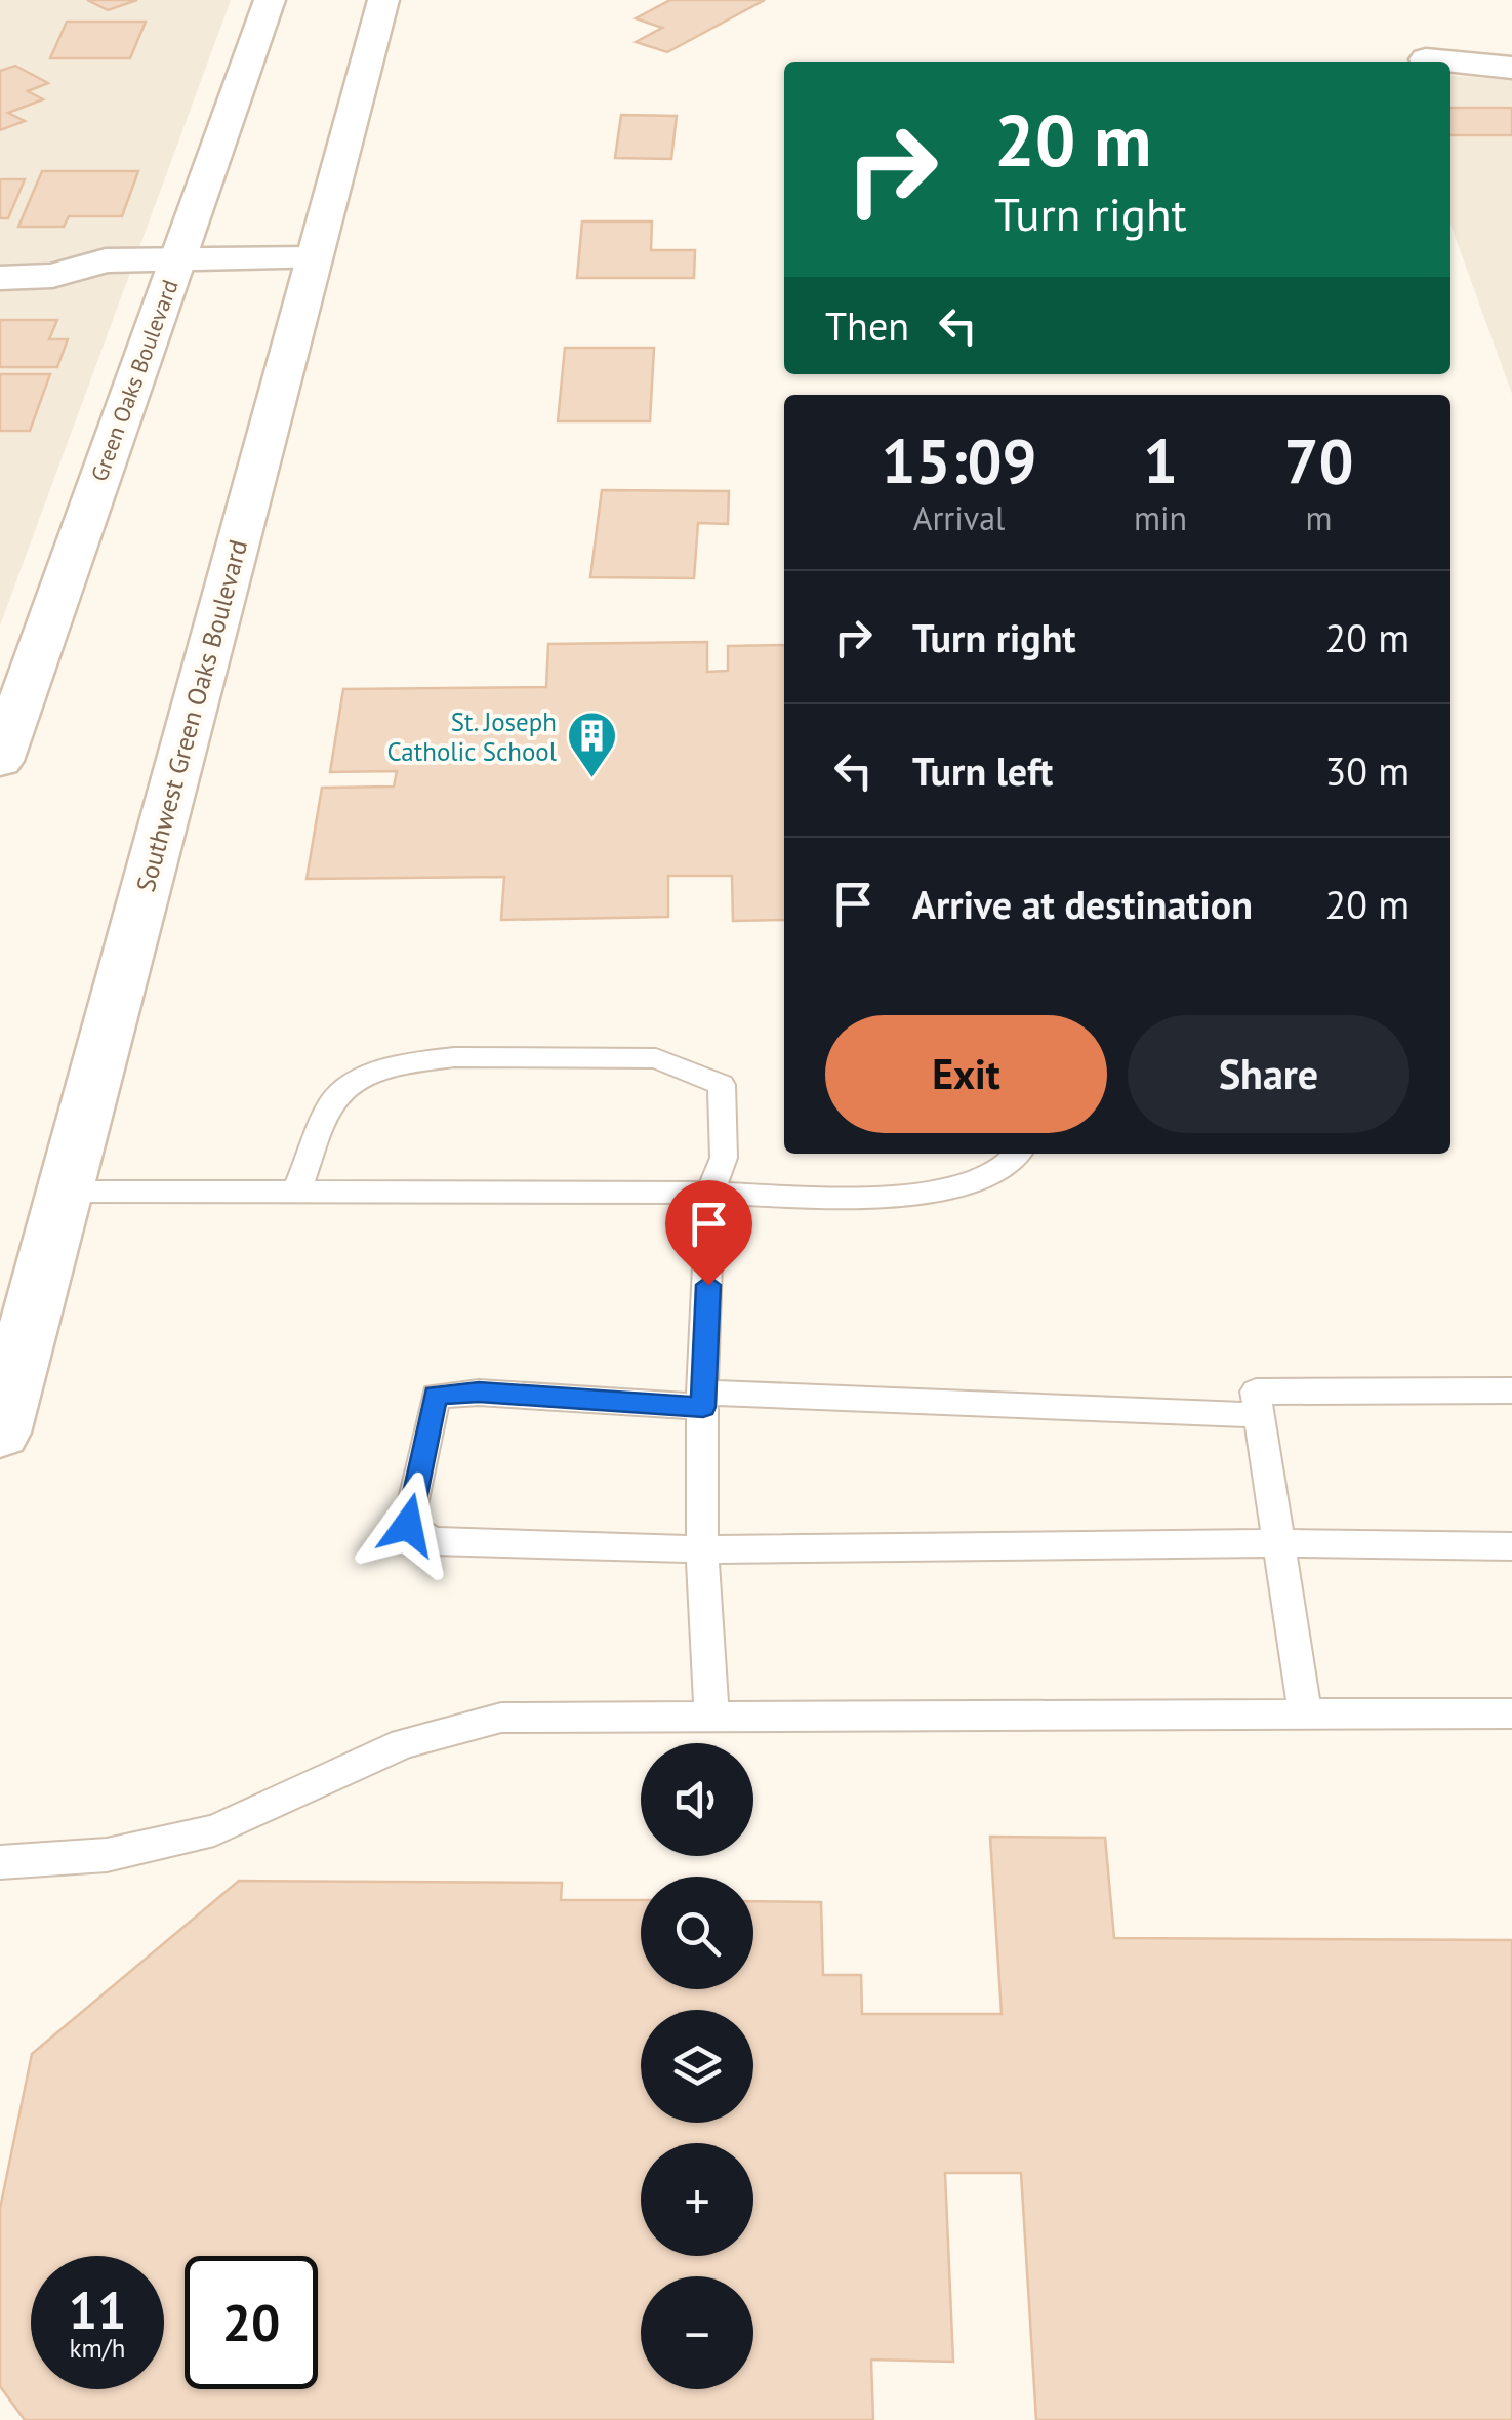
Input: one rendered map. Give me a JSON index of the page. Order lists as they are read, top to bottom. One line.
{"streets":{"main road":["Green Oaks Boulevard","Southwest Green Oaks Boulevard"]},"places":{"building":["St. Joseph Catholic School"]},"page":{"turn":["20 m","Turn right"],"then":"Then","eta":["15:09","Arrival","1","min","70","m"],"list":[{"name":"Turn right","value":"20 m"},{"name":"Turn left","value":"30 m"},{"name":"Arrive at destination","value":"20 m"}],"buttons":["Exit","Share"],"map_buttons":["+","−"],"speed":"11 km/h","limit":"20"}}
